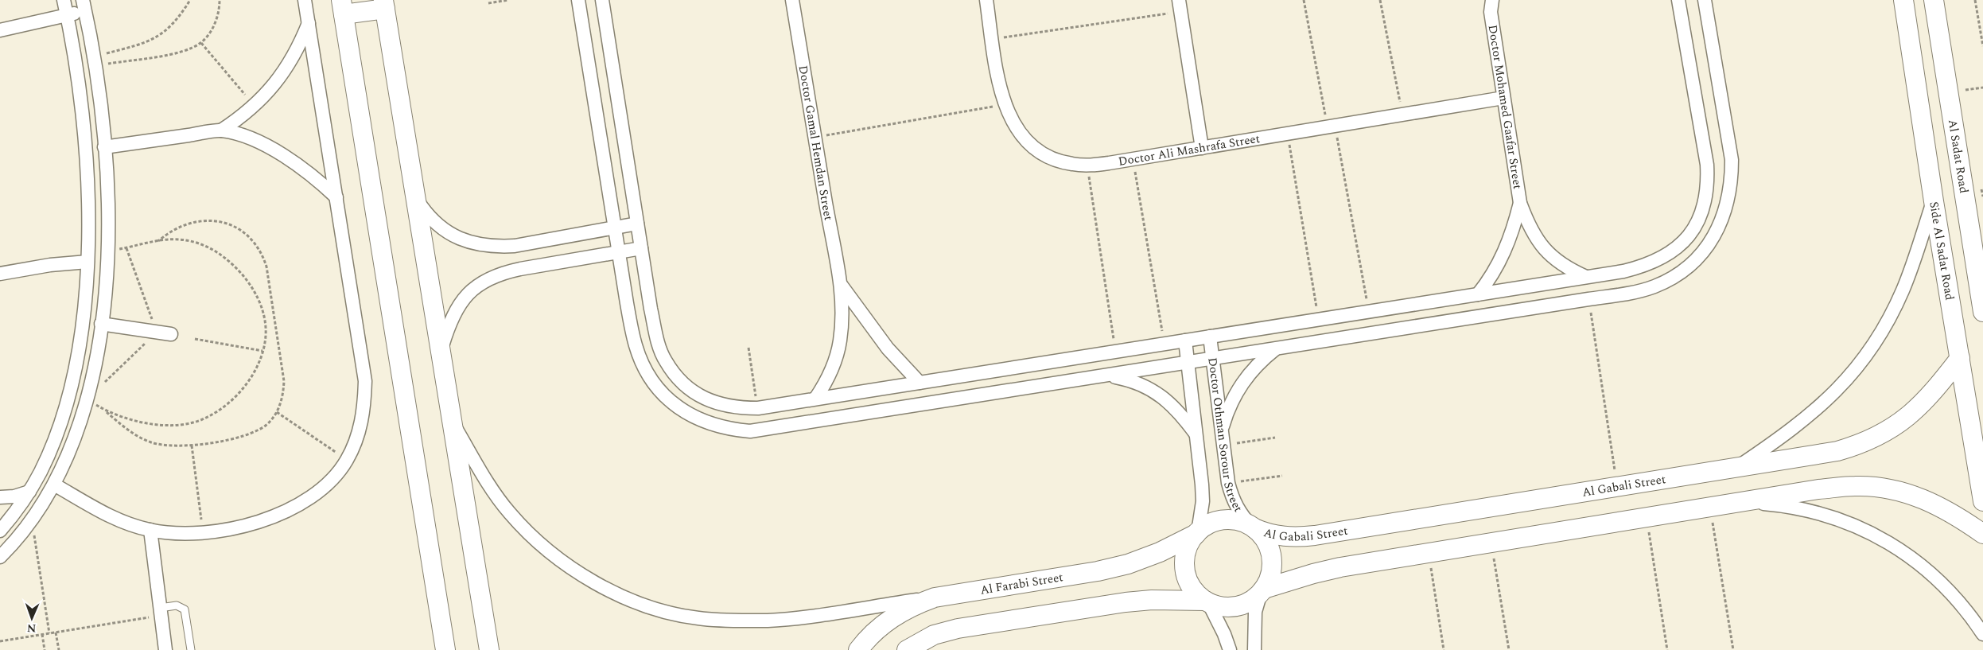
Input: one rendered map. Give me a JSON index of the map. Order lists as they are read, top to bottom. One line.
{"streets":{"street":["Doctor Mohamed Gaafar Street","Doctor Gamal Hemdan Street","Doctor Ali Mashrafa Street","Al Sadat Road","Side Al Sadat Road","Doctor Othman Sorour Street","Al Gabali Street","Al Farabi Street"]},"crossings":[["Doctor Mohamed Gaafar Street","Doctor Ali Mashrafa Street"],["Side Al Sadat Road","Al Gabali Street"],["Doctor Othman Sorour Street","Al Gabali Street"],["Doctor Othman Sorour Street","Al Farabi Street"],["Al Gabali Street","Al Farabi Street"]],"north":"bottom"}
